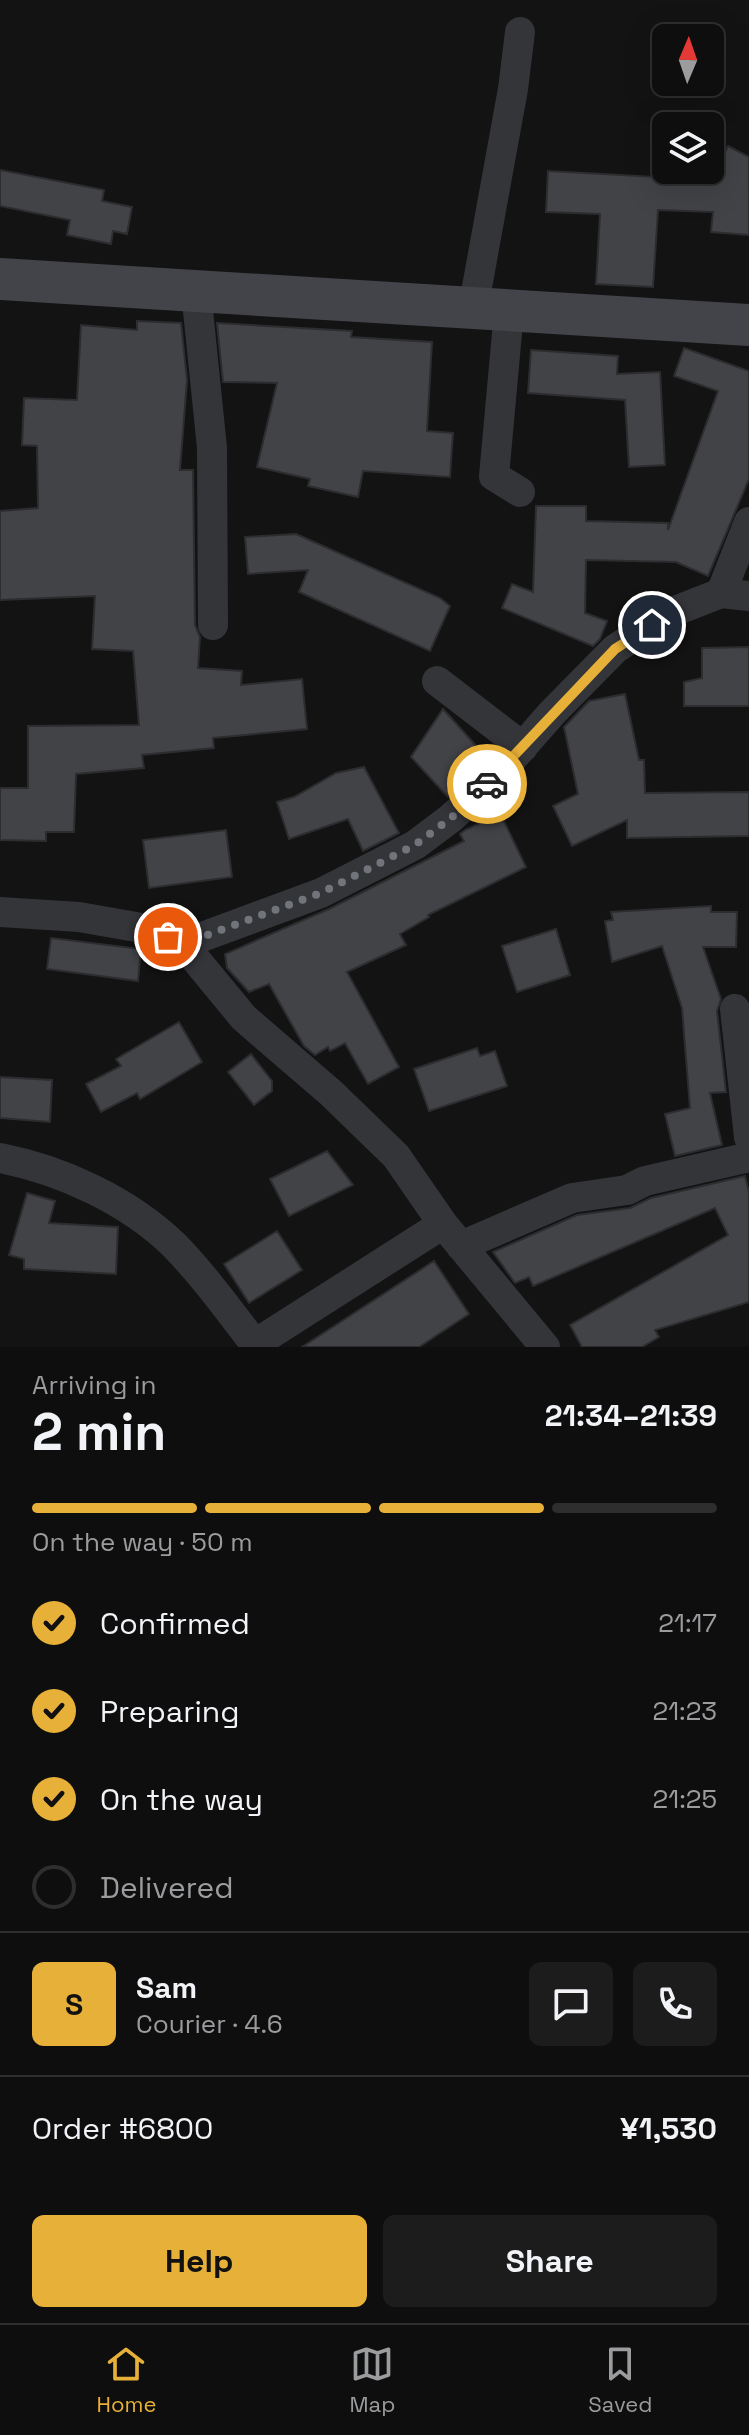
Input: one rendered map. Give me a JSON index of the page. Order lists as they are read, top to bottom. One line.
{"north":"top","page":{"heading":["2 min","Arriving in","21:34–21:39"],"panel":["Sam","Courier · 4.6","Order #6800","¥1,530"],"bar":"On the way · 50 m","list":[["Confirmed","21:17"],["Preparing","21:23"],["On the way","21:25"],"Delivered"],"round":"S","buttons":["Help","Share"],"tabs":["Home","Map","Saved"]}}
